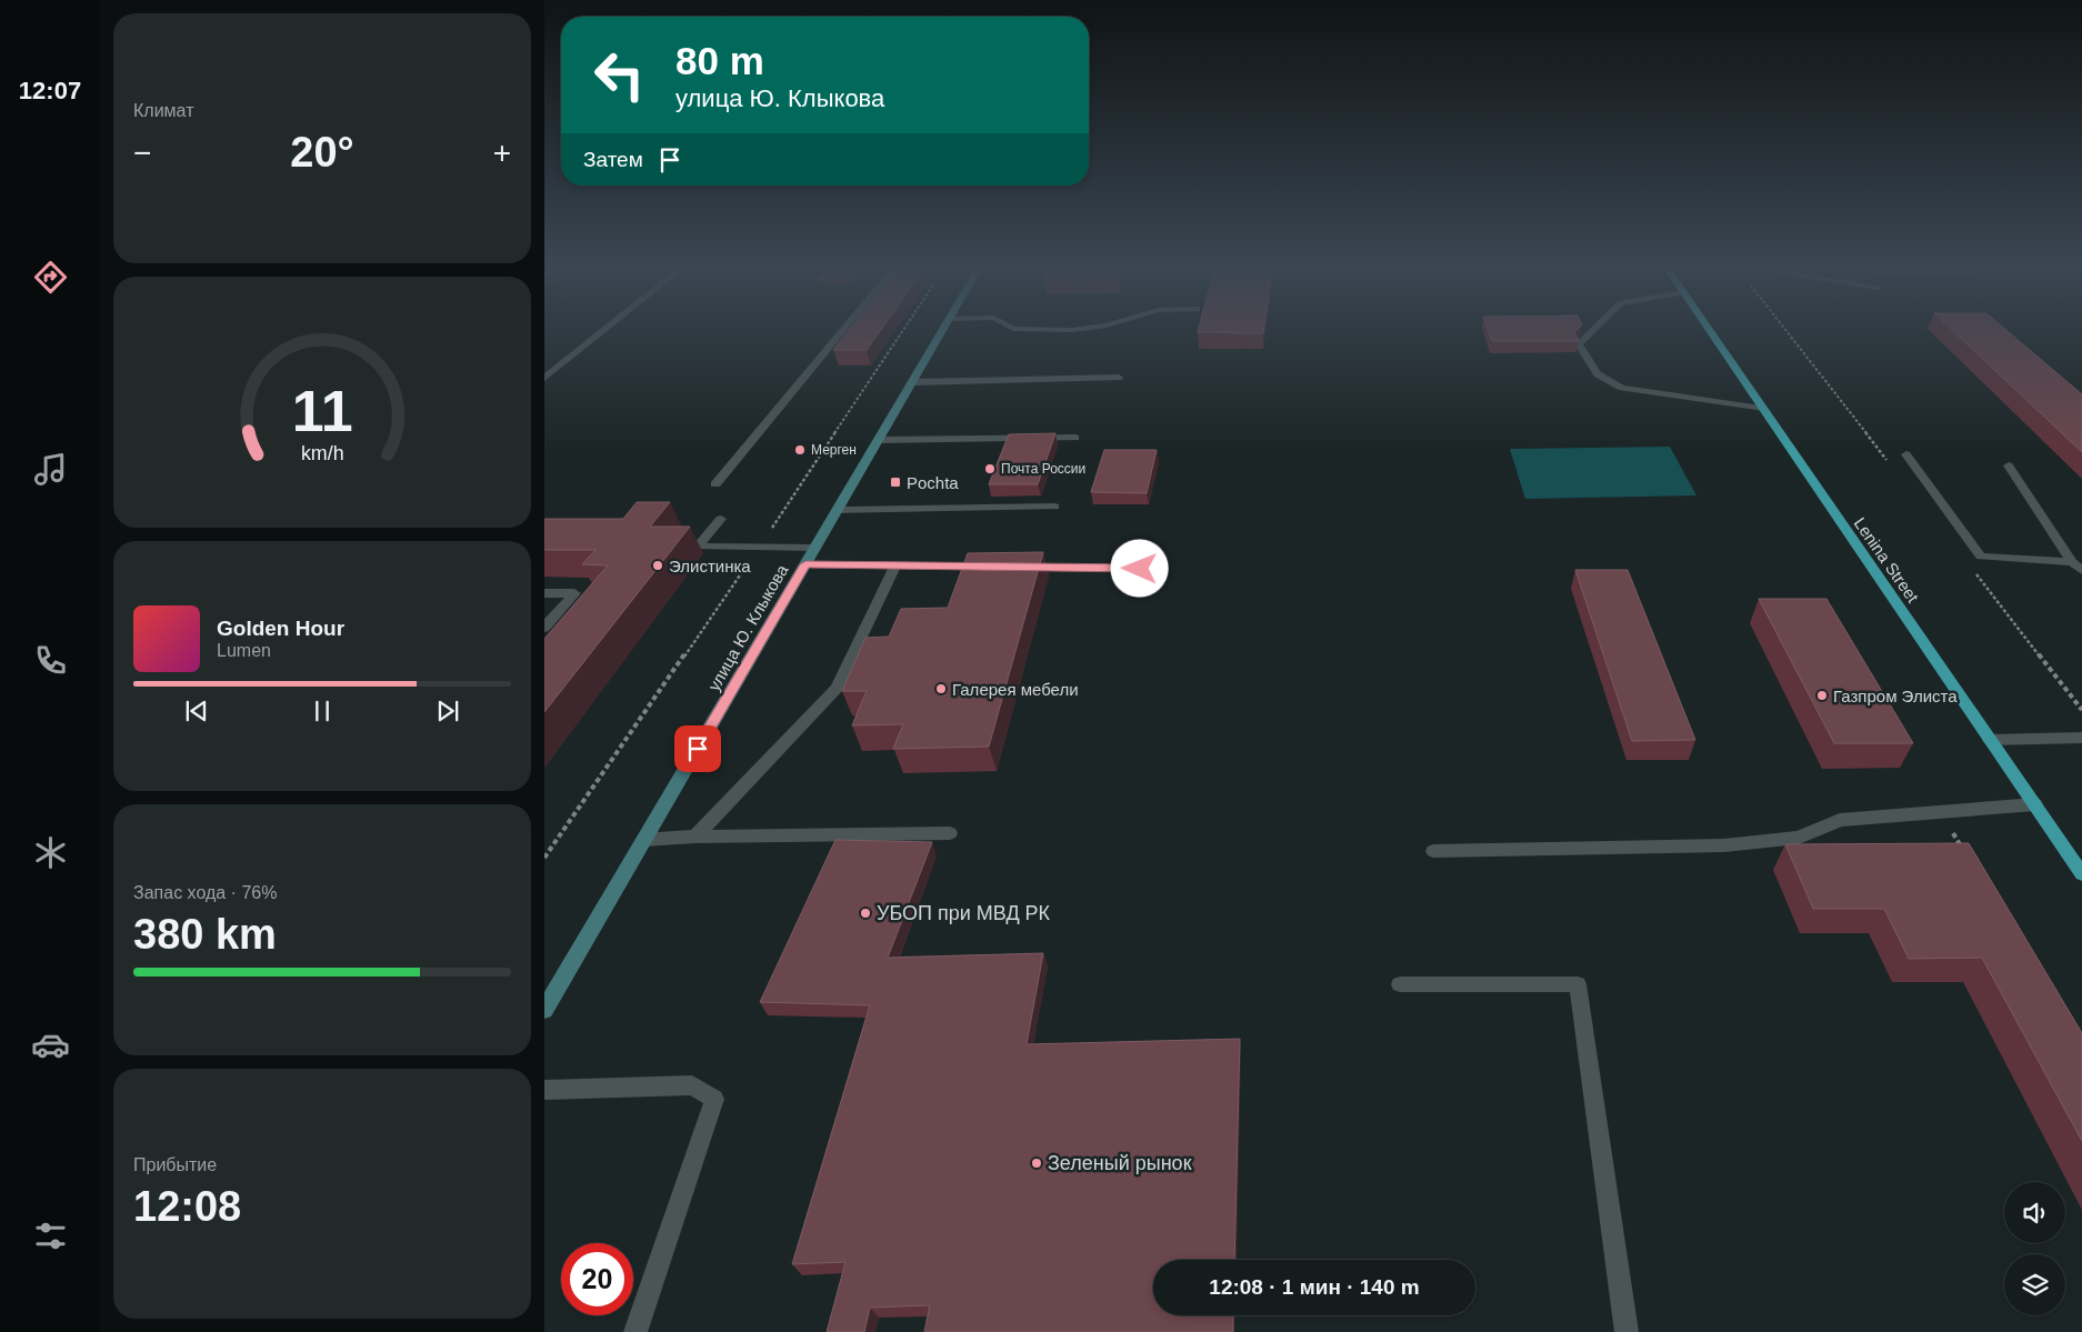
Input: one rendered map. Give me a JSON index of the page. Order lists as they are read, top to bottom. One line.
{"streets":{"main road":["Lenina Street","улица Ю. Клыкова"]},"places":{"other":["Мерген","Почта России","Элистинка","Галерея мебели","Газпром Элиста","УБОП при МВД РК","Зеленый рынок"],"transit":["Pochta"]},"page":{"tabs":"12:07","tile":["Климат",["Запас хода · 76%","380 km"],["Прибытие","12:08"]],"turn":["80 m","улица Ю. Клыкова"],"heat":["−","20°","+"],"then":"Затем","song":["Golden Hour","Lumen"],"limit":"20","trip":"12:08 · 1 мин · 140 m","gauge":["11","km/h"]}}
